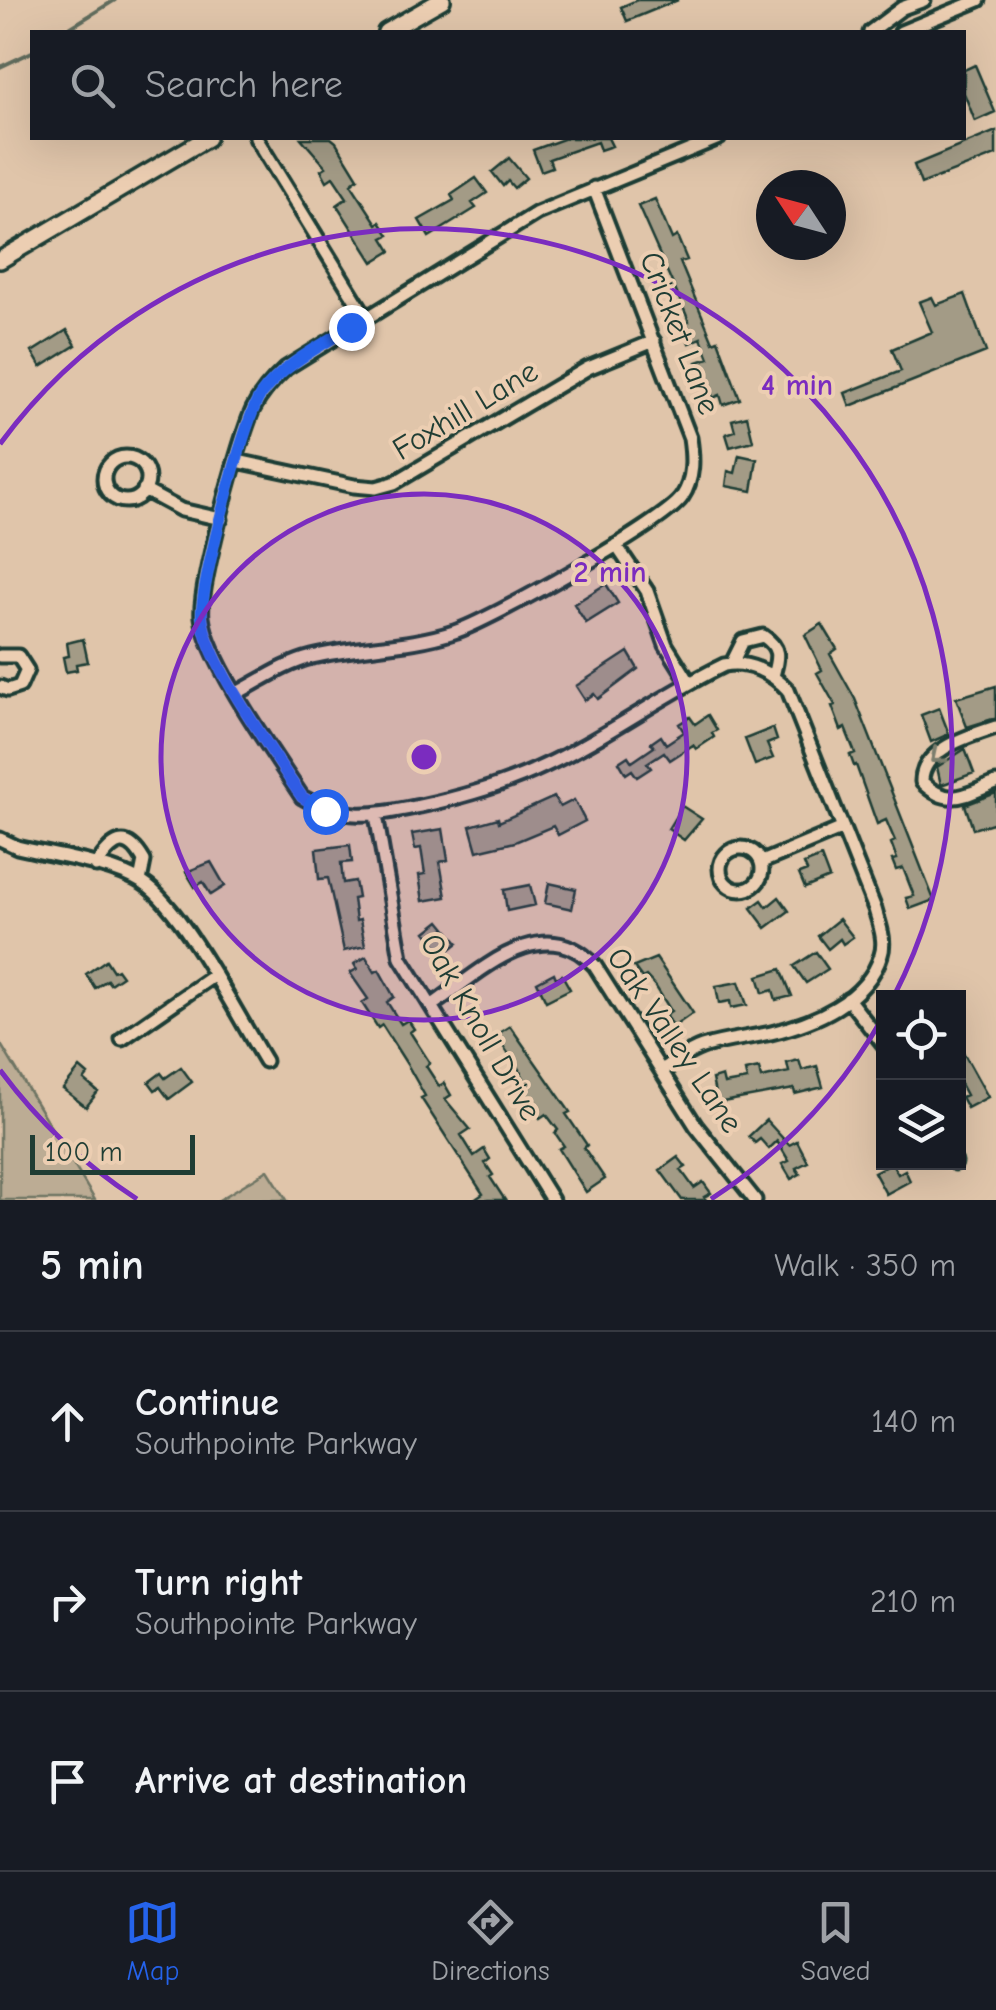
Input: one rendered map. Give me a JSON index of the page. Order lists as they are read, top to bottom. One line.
{"streets":{"street":["Cricket Lane","Foxhill Lane","Oak Knoll Drive","Oak Valley Lane"]},"crossings":[["Cricket Lane","Foxhill Lane"],["Oak Knoll Drive","Oak Valley Lane"]],"scale_bar":"100 m","north":"top left","page":{"search":"Search here","scale":"100 m","heading":["5 min","Walk · 350 m"],"list":[["Continue","Southpointe Parkway","140 m"],["Turn right","Southpointe Parkway","210 m"],"Arrive at destination"],"nav":["Map","Directions","Saved"]},"rings":["4 min","2 min"]}
